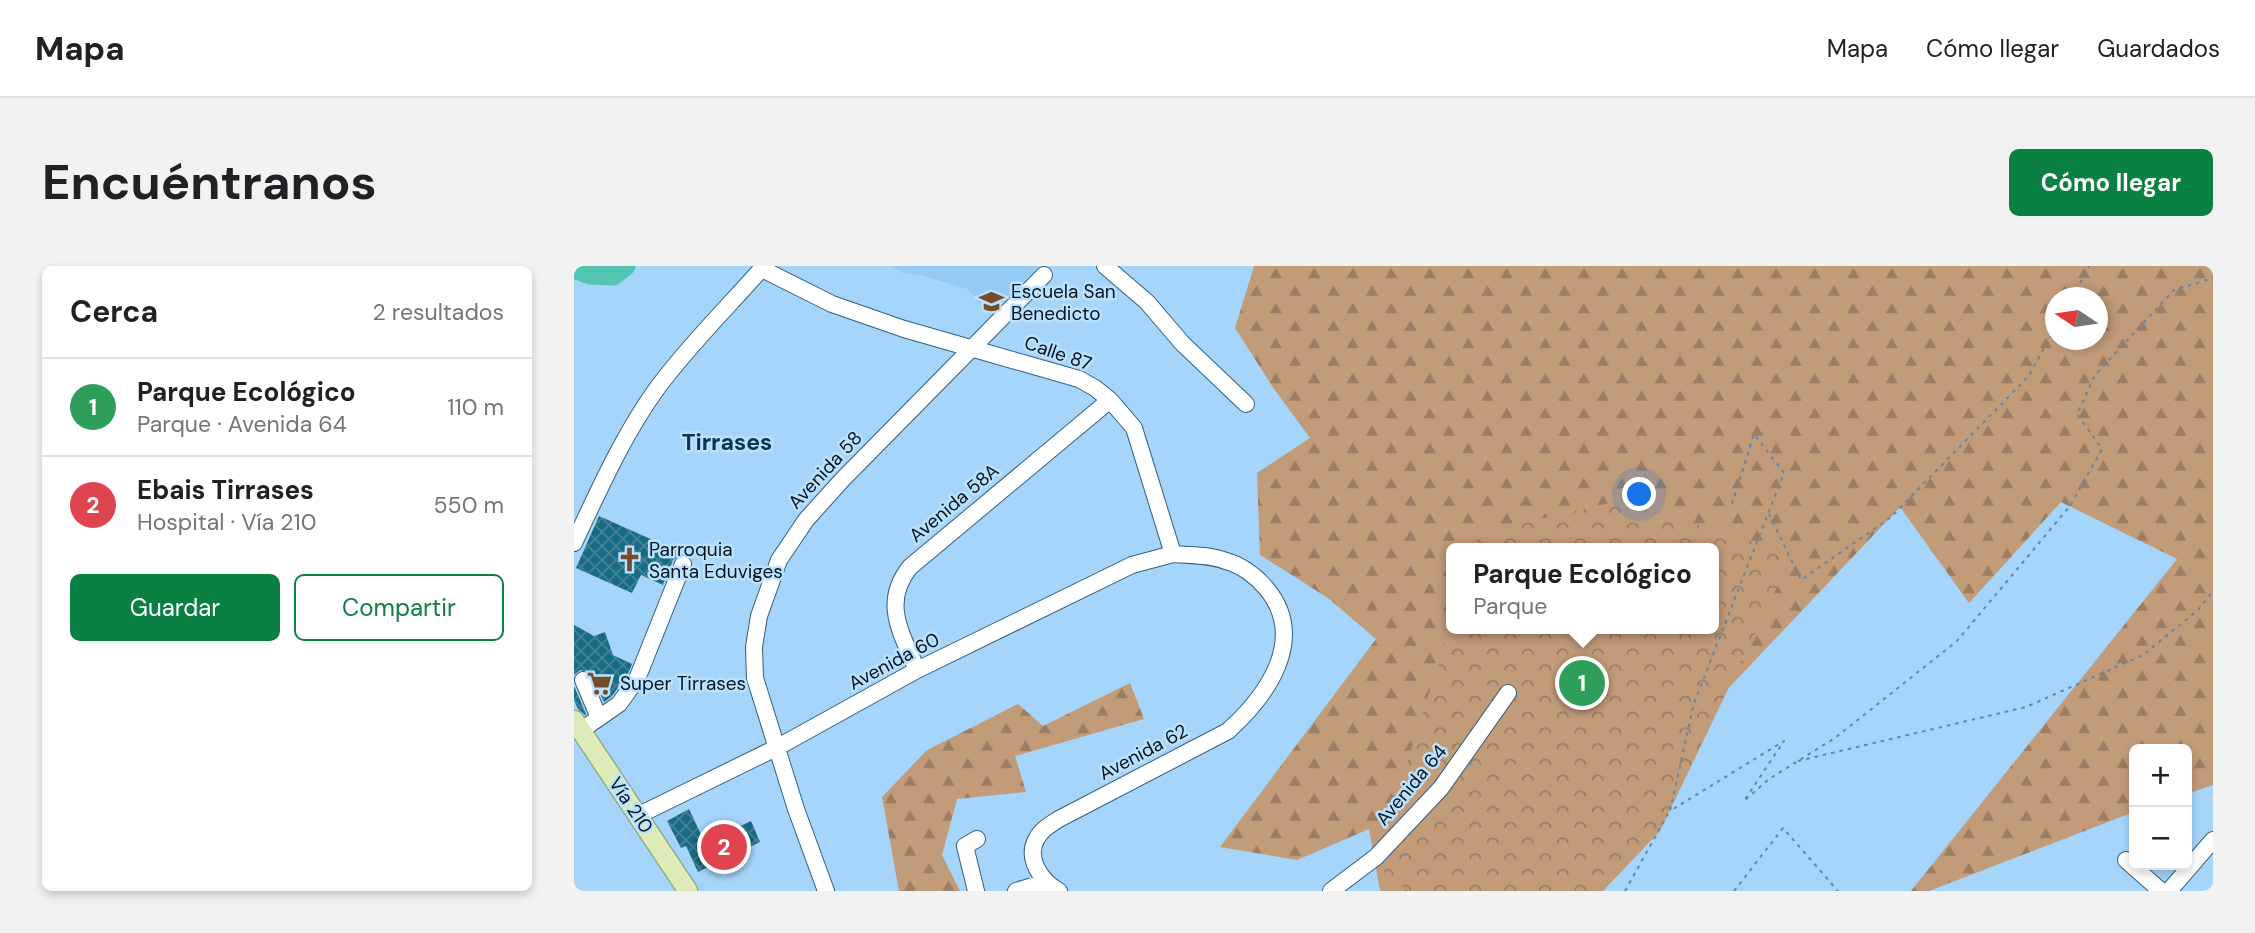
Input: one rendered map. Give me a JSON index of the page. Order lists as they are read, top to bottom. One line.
{"streets":{"main road":["Vía 210"],"street":["Calle 87","Avenida 58","Avenida 58A","Avenida 60","Avenida 62","Avenida 64"]},"crossings":[["Calle 87","Avenida 58"],["Calle 87","Avenida 58A"],["Calle 87","Avenida 60"],["Calle 87","Avenida 62"],["Avenida 58","Avenida 60"],["Avenida 58A","Avenida 60"],["Avenida 60","Avenida 62"],["Avenida 60","Vía 210"]],"districts":["Tirrases"],"places":{"school or university":["Escuela San Benedicto"],"church":["Parroquia Santa Eduviges"],"supermarket":["Super Tirrases"]},"north":"left","page":{"header":"Mapa","nav":["Mapa","Cómo llegar","Guardados"],"buttons":["Cómo llegar",["Guardar","Compartir"]],"title":"Encuéntranos","heading":["Cerca","2 resultados"],"list":[{"mark":"1","name":"Parque Ecológico","note":"Parque · Avenida 64","value":"110 m"},{"mark":"2","name":"Ebais Tirrases","note":"Hospital · Vía 210","value":"550 m"}],"popup":["Parque Ecológico","Parque"],"pins":["1","2"],"map_buttons":["+","−"]}}
